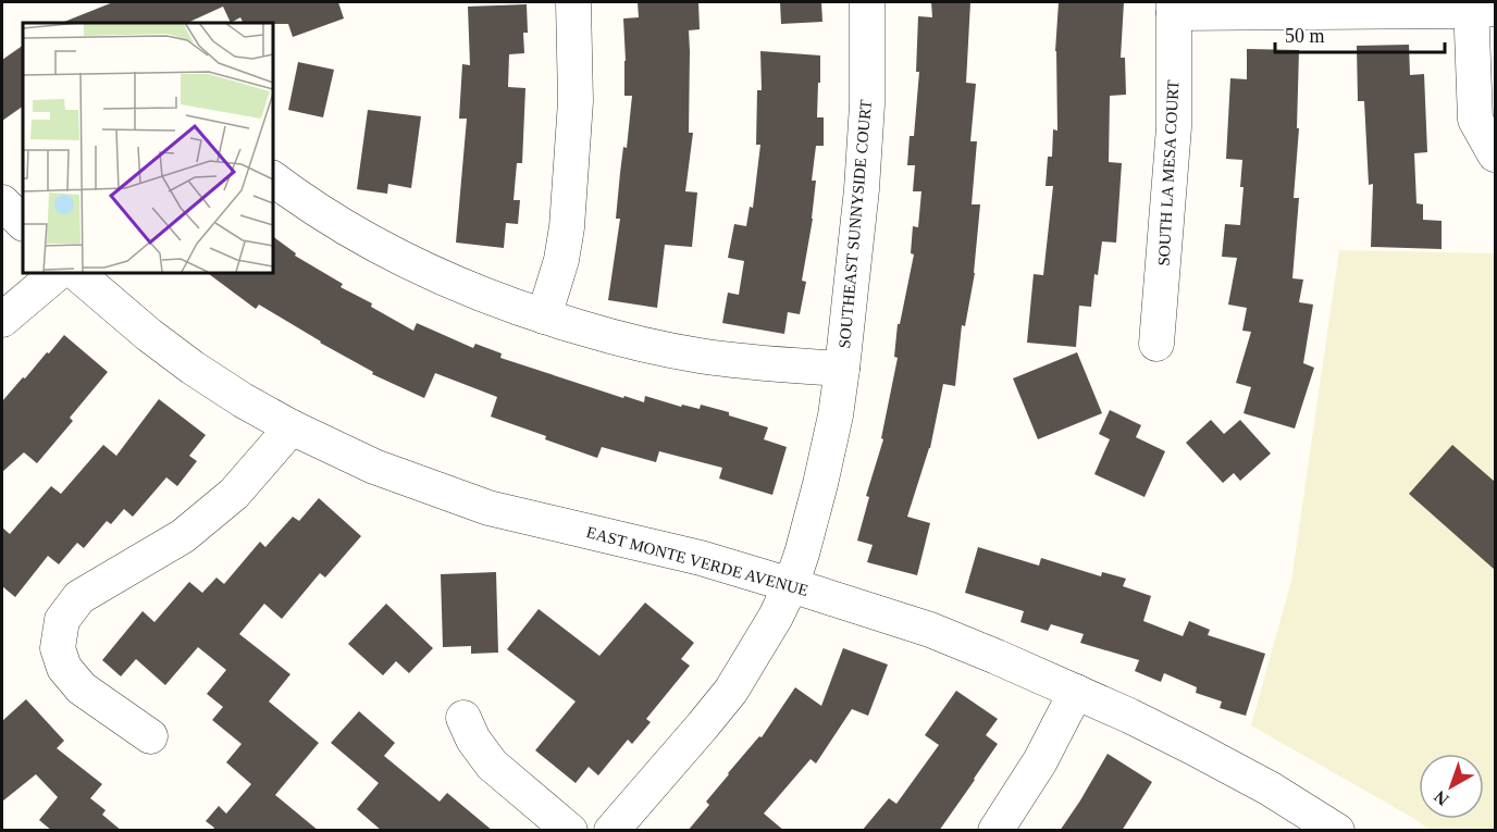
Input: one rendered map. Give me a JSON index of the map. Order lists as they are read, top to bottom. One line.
{"streets":{"street":["SOUTH LA MESA COURT","SOUTHEAST SUNNYSIDE COURT","EAST MONTE VERDE AVENUE"]},"crossings":[["SOUTHEAST SUNNYSIDE COURT","EAST MONTE VERDE AVENUE"]],"scale_bar":"50 m","north":"bottom left"}
